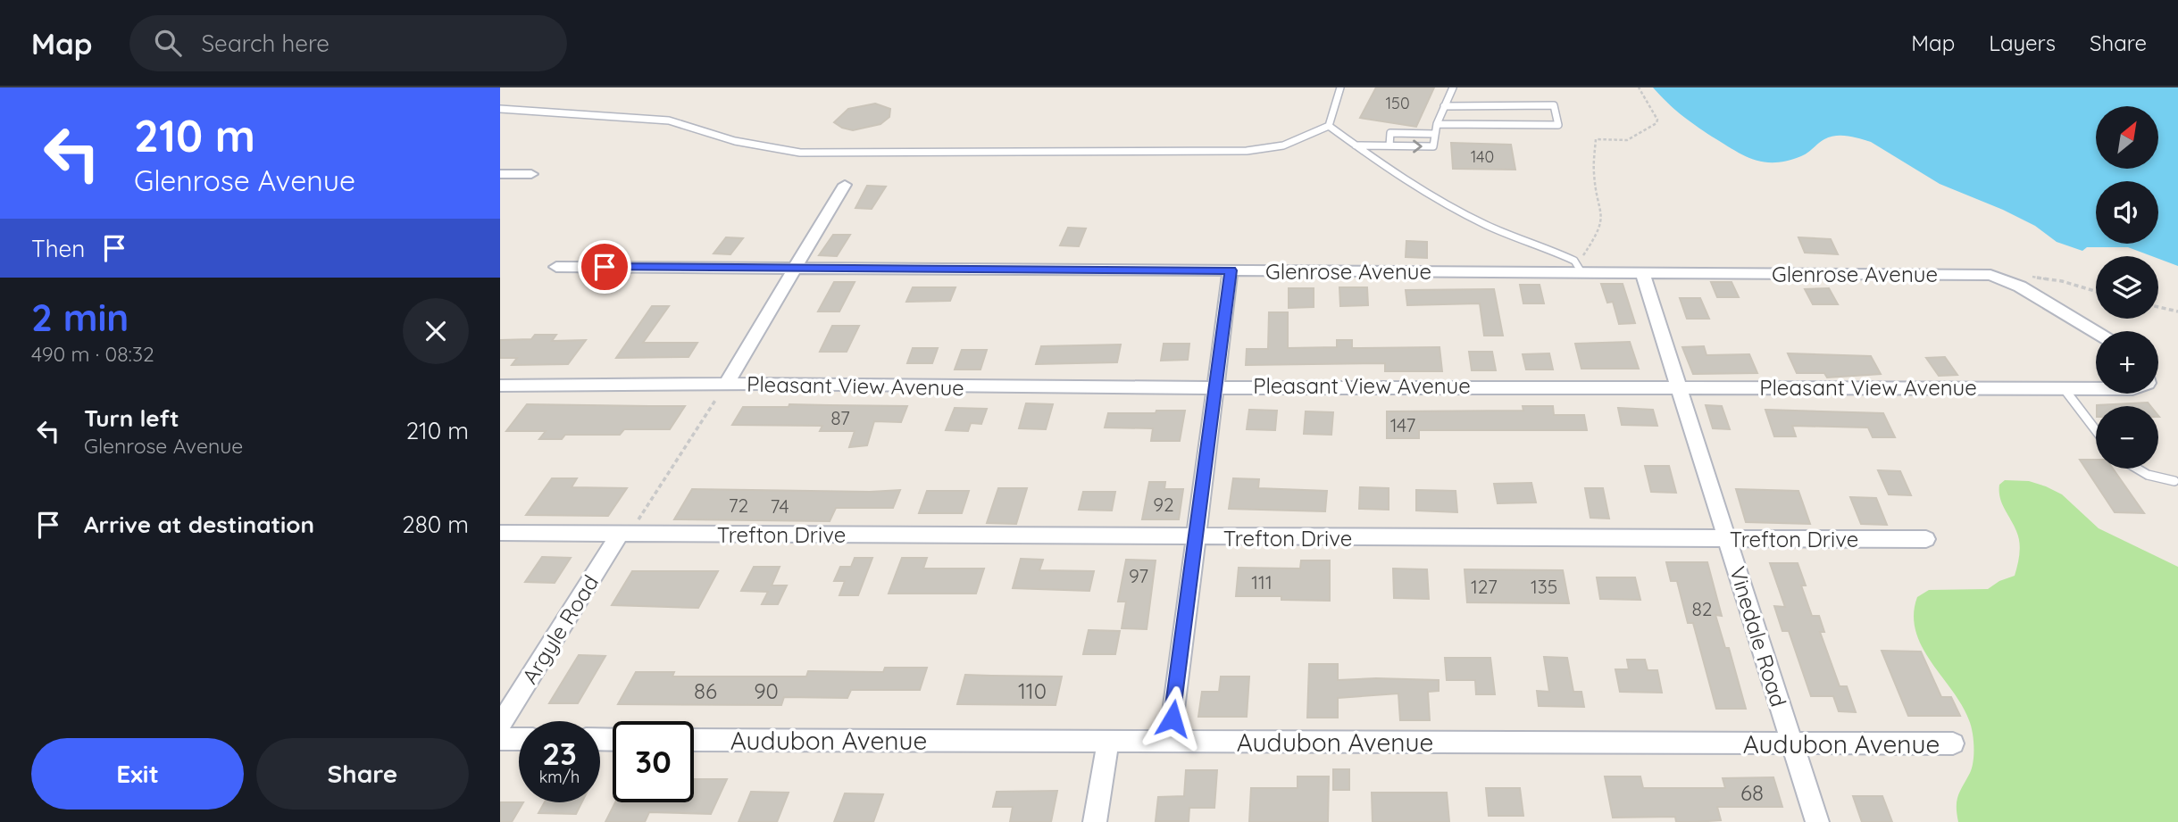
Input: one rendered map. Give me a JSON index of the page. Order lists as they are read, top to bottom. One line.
{"streets":{"street":["Glenrose Avenue","Pleasant View Avenue","Trefton Drive","Argyle Road","Vinedale Road","Audubon Avenue"]},"crossings":[["Glenrose Avenue","Vinedale Road"],["Pleasant View Avenue","Vinedale Road"],["Trefton Drive","Argyle Road"],["Trefton Drive","Vinedale Road"],["Vinedale Road","Audubon Avenue"]],"house_numbers":["150","140","87","147","92","72","74","97","111","127","135","82","86","90","110","68"],"north":"top right","page":{"header":"Map","search":"Search here","nav":["Map","Layers","Share"],"turn":["210 m","Glenrose Avenue"],"map_buttons":["+","−"],"then":"Then","heading":["2 min","490 m · 08:32"],"list":[{"name":"Turn left","note":"Glenrose Avenue","value":"210 m"},{"name":"Arrive at destination","value":"280 m"}],"speed":"23 km/h","limit":"30","buttons":["Exit","Share"]}}
